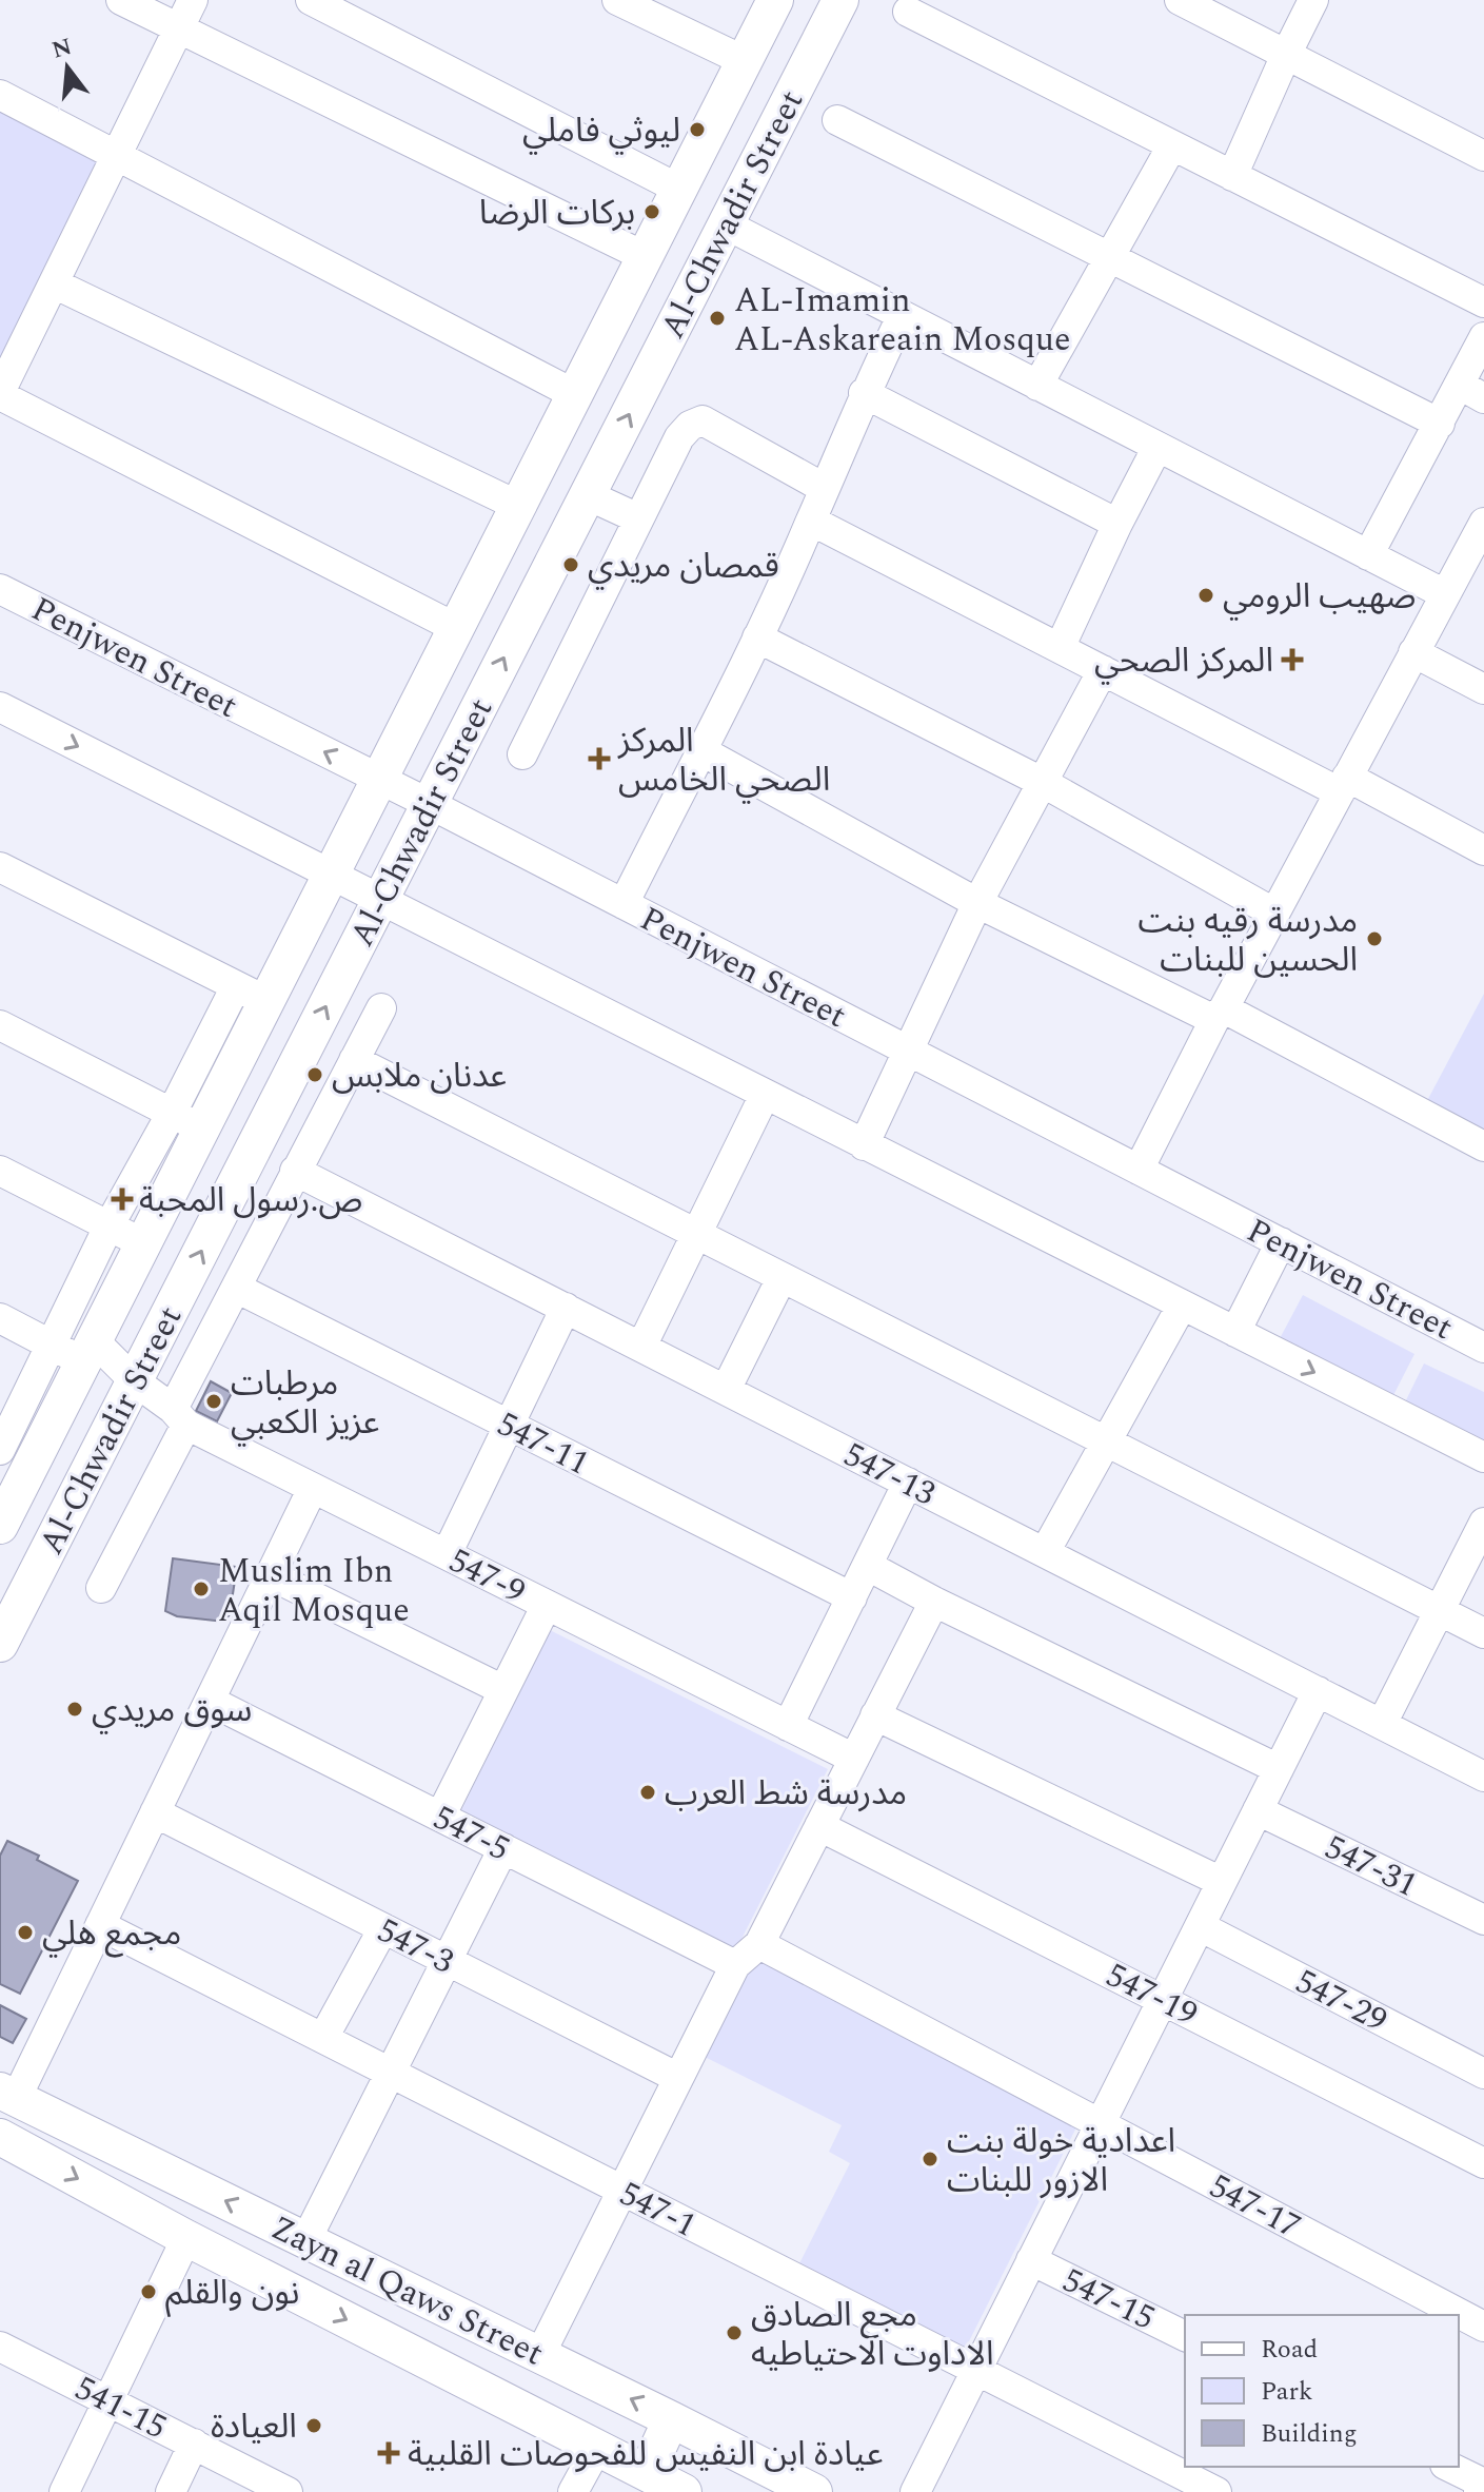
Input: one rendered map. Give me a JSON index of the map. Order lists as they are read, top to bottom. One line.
{"streets":{"main road":["Al-Chwadir Street","Zayn al Qaws Street"],"street":["Penjwen Street","547-11","547-13","547-9","547-5","547-31","547-3","547-19","547-29","547-17","547-1","547-15","541-15"]},"crossings":[["Al-Chwadir Street","Penjwen Street"],["Al-Chwadir Street","547-9"]],"places":{"other":["ليوثي فاملي","بركات الرضا","AL-Imamin AL-Askareain Mosque","قمصان مريدي","صهيب الرومي","مدرسة رقيه بنت الحسين للبنات","عدنان ملابس","مرطبات عزيز الكعبي","Muslim Ibn Aqil Mosque","سوق مريدي","مدرسة شط العرب","مجمع هلي","اعدادية خولة بنت الازور للبنات","نون والقلم","مجع الصادق الاداوت الاحتياطيه","العيادة"],"health":["المركز الصحي","المركز الصحي الخامس","ص.رسول المحبة","عيادة ابن النفيس للفحوصات القلبية"]},"legend":["Road","Park","Building"],"north":"top"}
